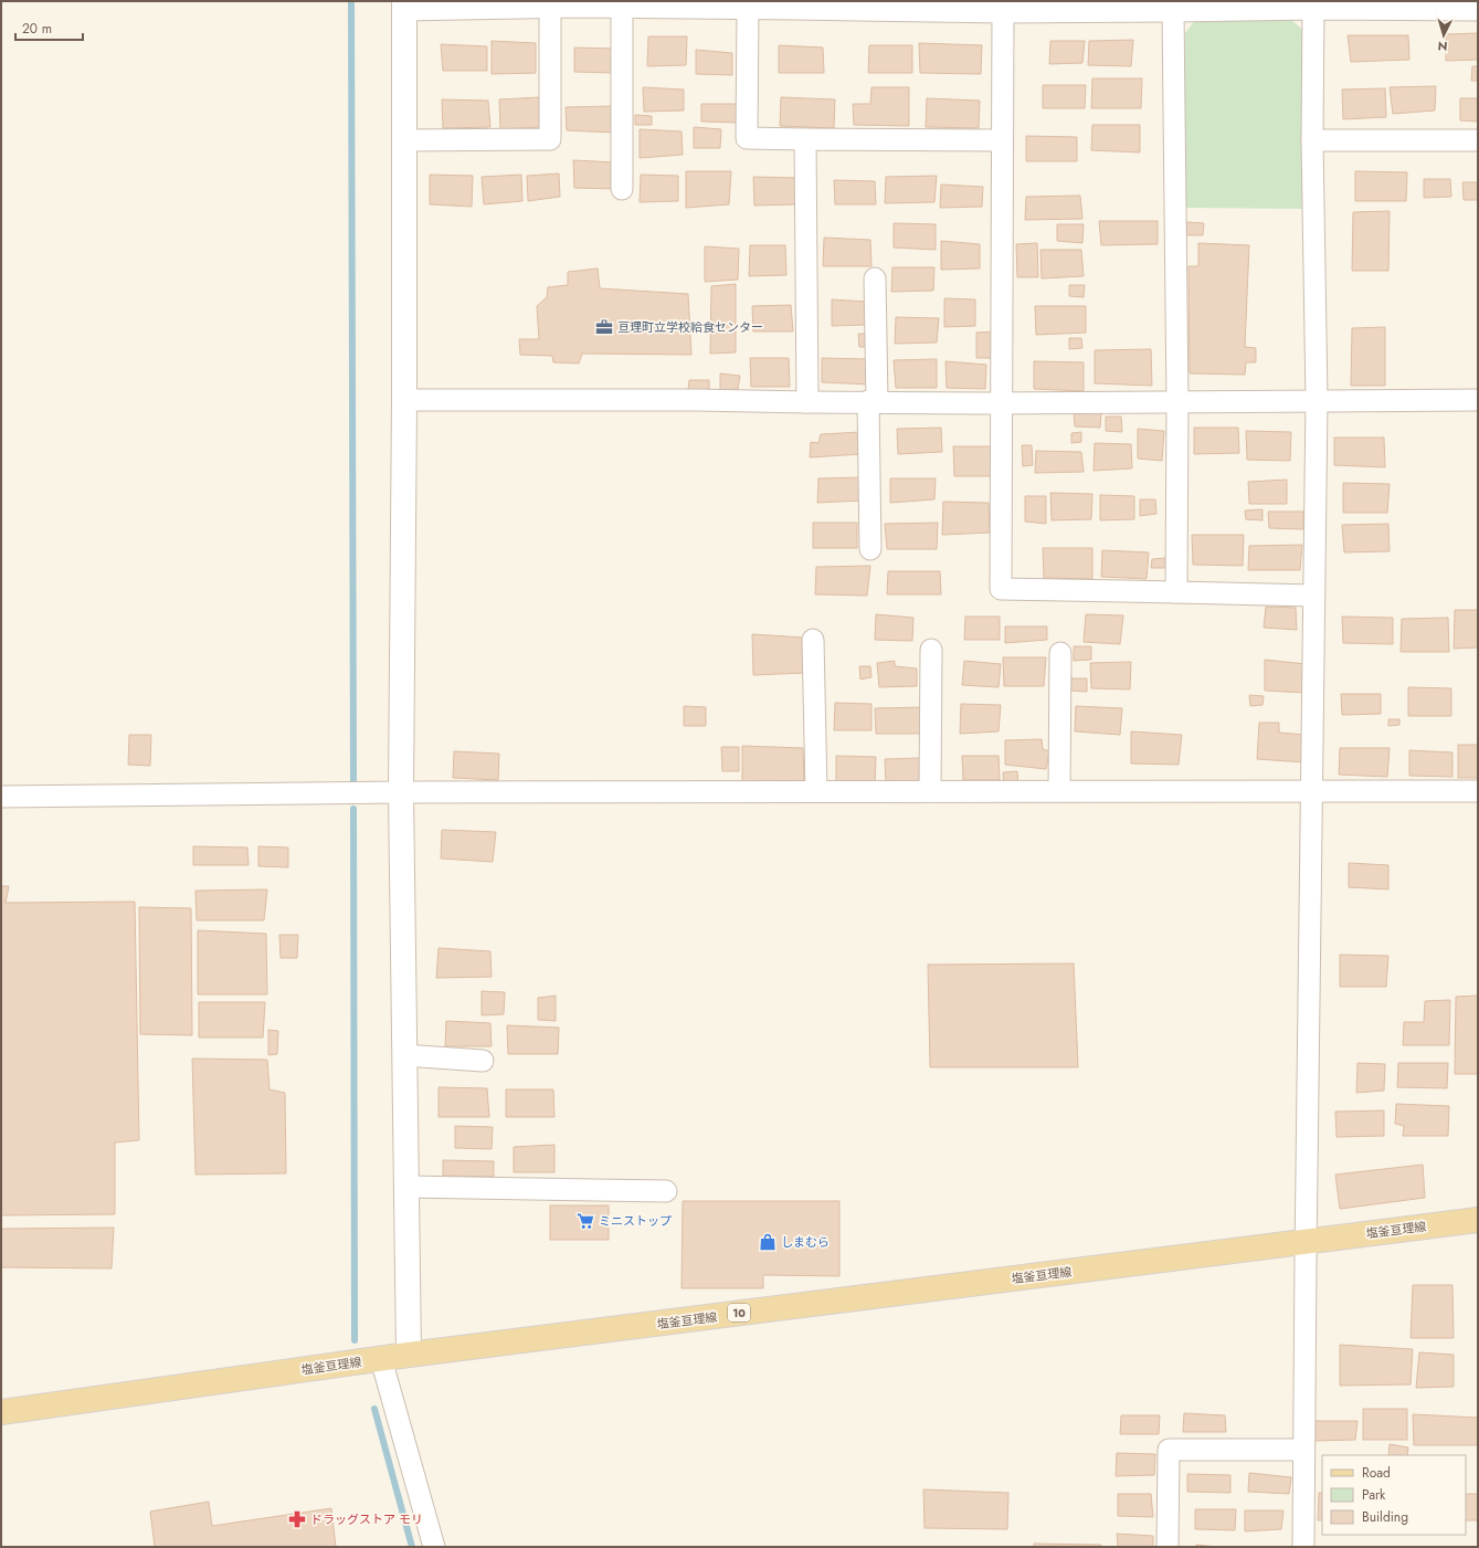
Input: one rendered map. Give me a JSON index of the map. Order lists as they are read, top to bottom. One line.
{"streets":{"main road":["塩釜亘理線","10"]},"places":{"office":["亘理町立学校給食センター"],"supermarket":["ミニストップ"],"shop":["しまむら"],"pharmacy":["ドラッグストア モリ"]},"legend":["Road","Park","Building"],"scale_bar":"20 m","north":"bottom"}
